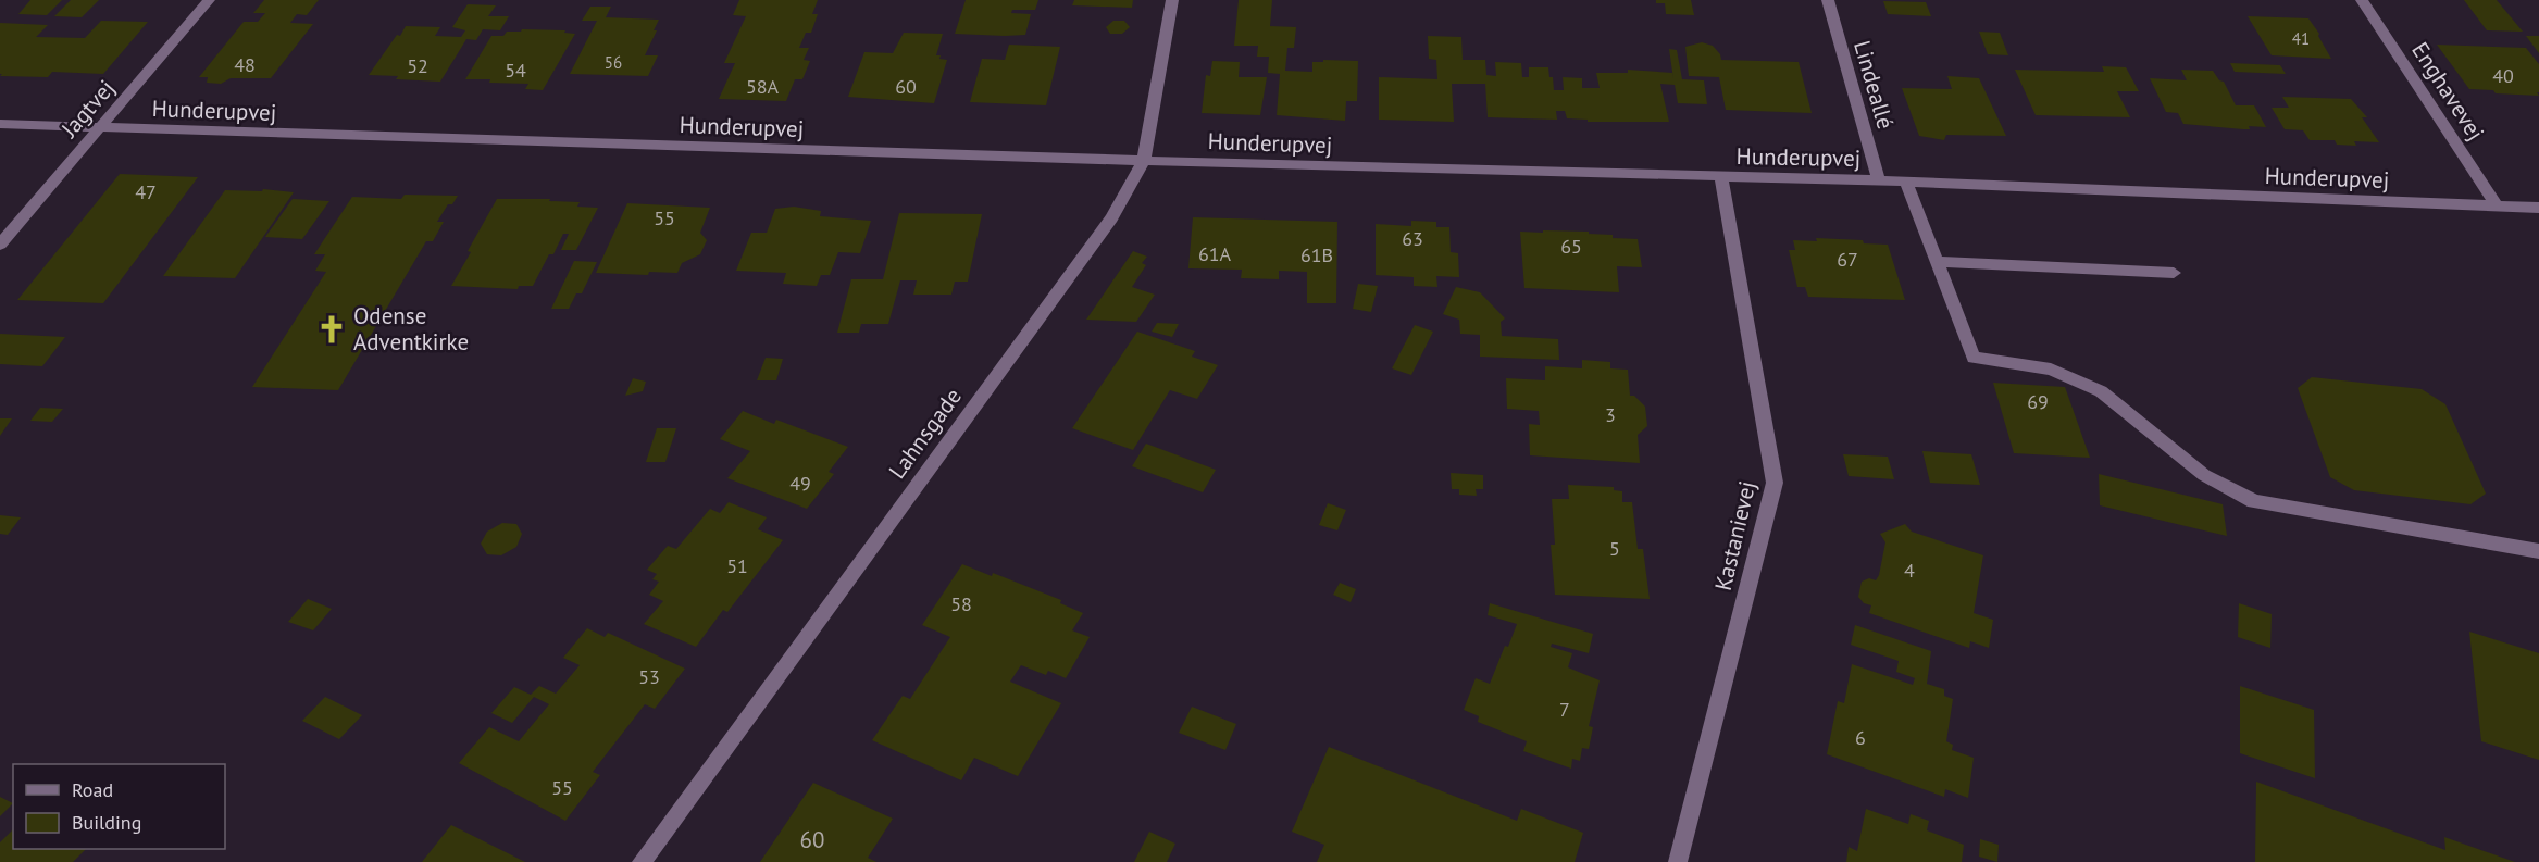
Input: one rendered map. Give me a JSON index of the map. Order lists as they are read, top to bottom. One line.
{"streets":{"street":["Lindeallé","Enghavevej","Jagtvej","Hunderupvej","Lahnsgade","Kastanievej"]},"crossings":[["Lindeallé","Hunderupvej"],["Enghavevej","Hunderupvej"],["Jagtvej","Hunderupvej"],["Hunderupvej","Lahnsgade"],["Hunderupvej","Kastanievej"]],"places":{"church":["Odense Adventkirke"]},"house_numbers":["41","56","48","52","54","40","58A","60","47","55","63","65","61A","61B","67","69","3","49","5","51","4","58","53","7","6","55","60"],"legend":["Road","Building"]}
